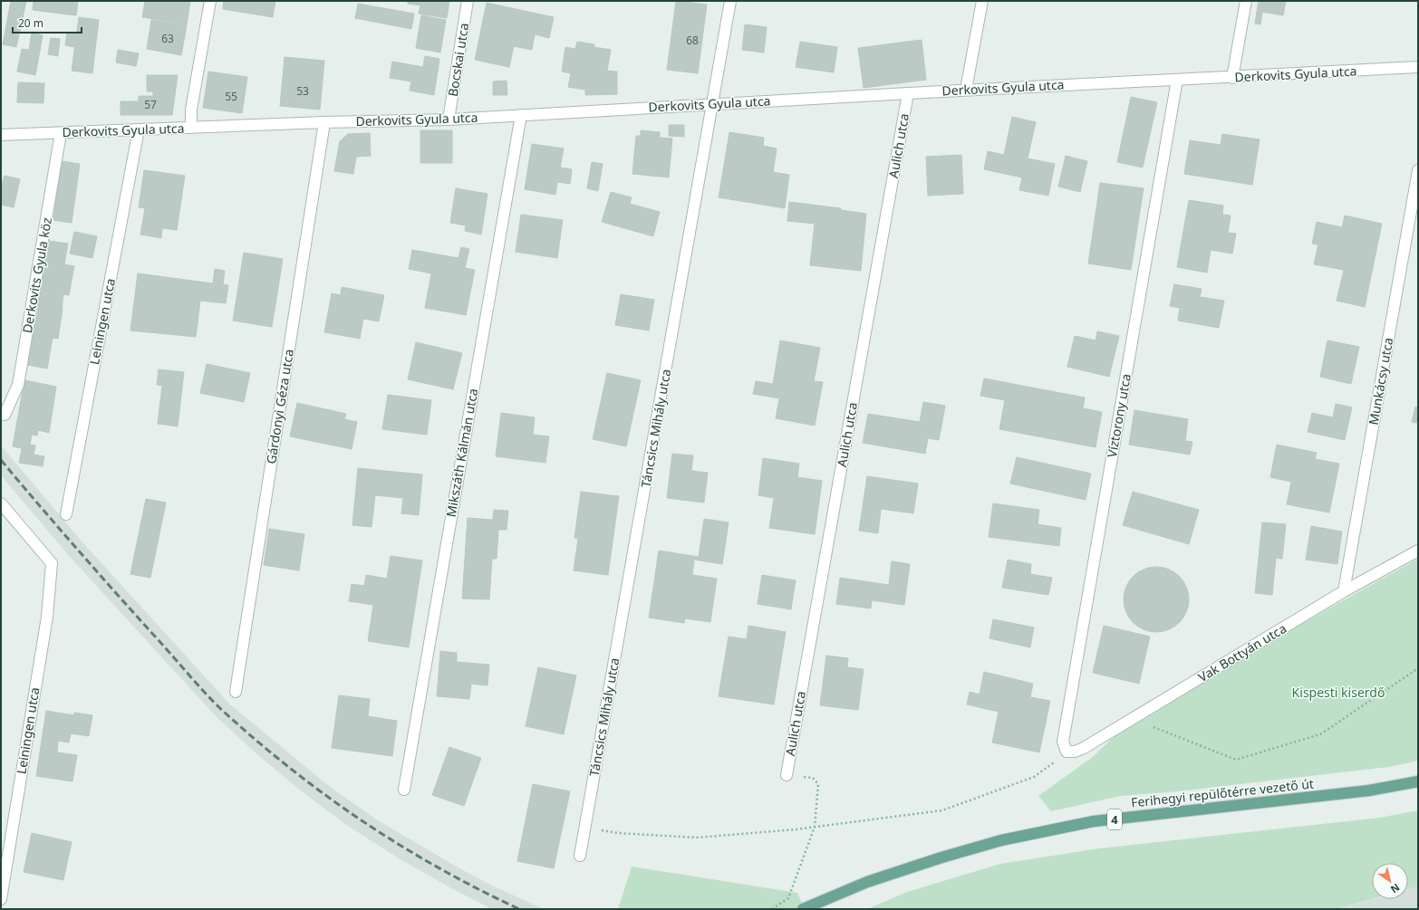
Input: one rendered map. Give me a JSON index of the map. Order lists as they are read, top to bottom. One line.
{"streets":{"main road":["Ferihegyi repülőtérre vezető út","4"],"street":["Bocskai utca","Derkovits Gyula utca","Aulich utca","Derkovits Gyula köz","Leiningen utca","Munkácsy utca","Gárdonyi Géza utca","Víztorony utca","Táncsics Mihály utca","Mikszáth Kálmán utca","Vak Bottyán utca"]},"crossings":[["Bocskai utca","Derkovits Gyula utca"],["Derkovits Gyula utca","Aulich utca"],["Derkovits Gyula utca","Derkovits Gyula köz"],["Derkovits Gyula utca","Leiningen utca"],["Derkovits Gyula utca","Gárdonyi Géza utca"],["Derkovits Gyula utca","Víztorony utca"],["Derkovits Gyula utca","Táncsics Mihály utca"],["Derkovits Gyula utca","Mikszáth Kálmán utca"],["Munkácsy utca","Vak Bottyán utca"],["Víztorony utca","Vak Bottyán utca"]],"parks":["Kispesti kiserdő"],"house_numbers":["63","68","53","55","57"],"scale_bar":"20 m","north":"bottom right"}
